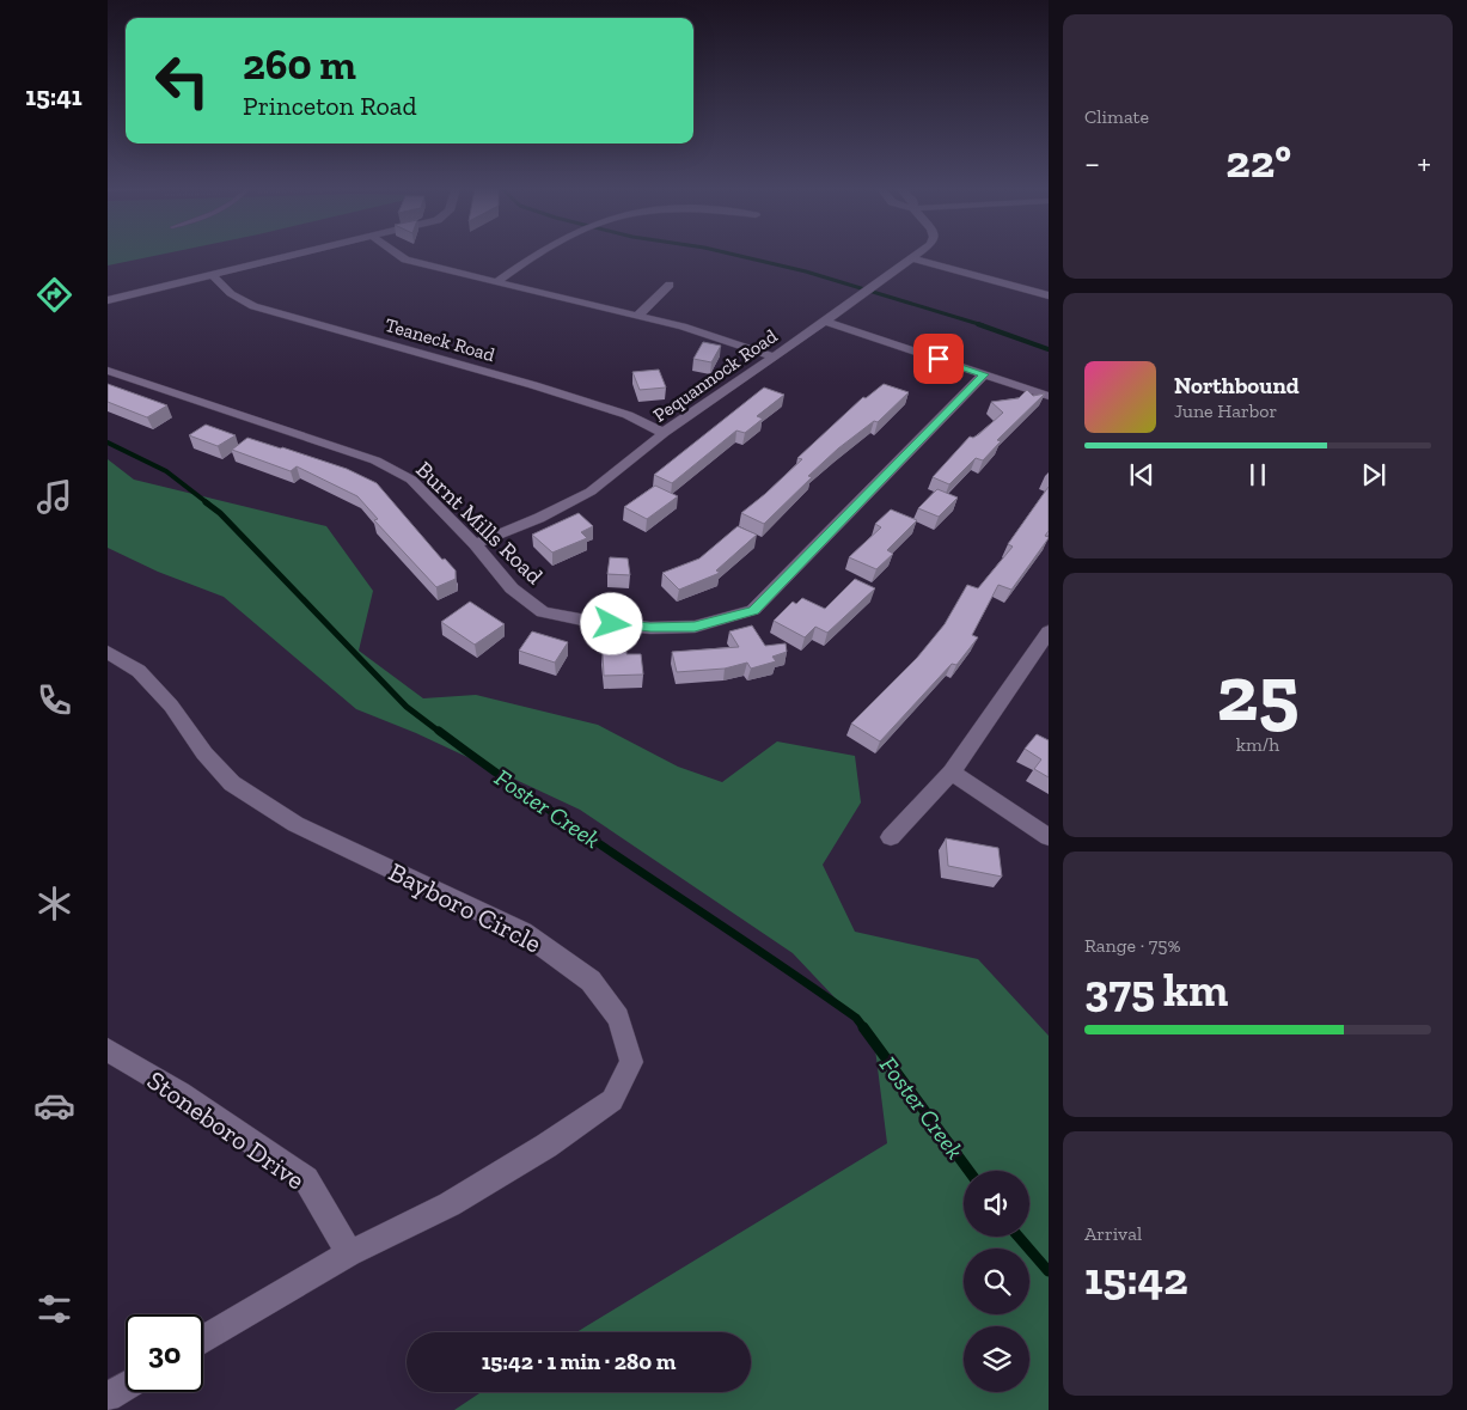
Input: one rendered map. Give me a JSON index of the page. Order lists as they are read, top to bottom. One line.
{"streets":{"street":["Teaneck Road","Pequannock Road","Burnt Mills Road","Bayboro Circle","Stoneboro Drive"]},"crossings":[["Teaneck Road","Pequannock Road"],["Pequannock Road","Burnt Mills Road"],["Bayboro Circle","Stoneboro Drive"]],"water":["Foster Creek"],"page":{"tabs":"15:41","tile":["Climate",["25","km/h"],["Range · 75%","375 km"],["Arrival","15:42"]],"turn":["260 m","Princeton Road"],"heat":["−","22°","+"],"song":["Northbound","June Harbor"],"limit":"30","trip":"15:42 · 1 min · 280 m"}}
